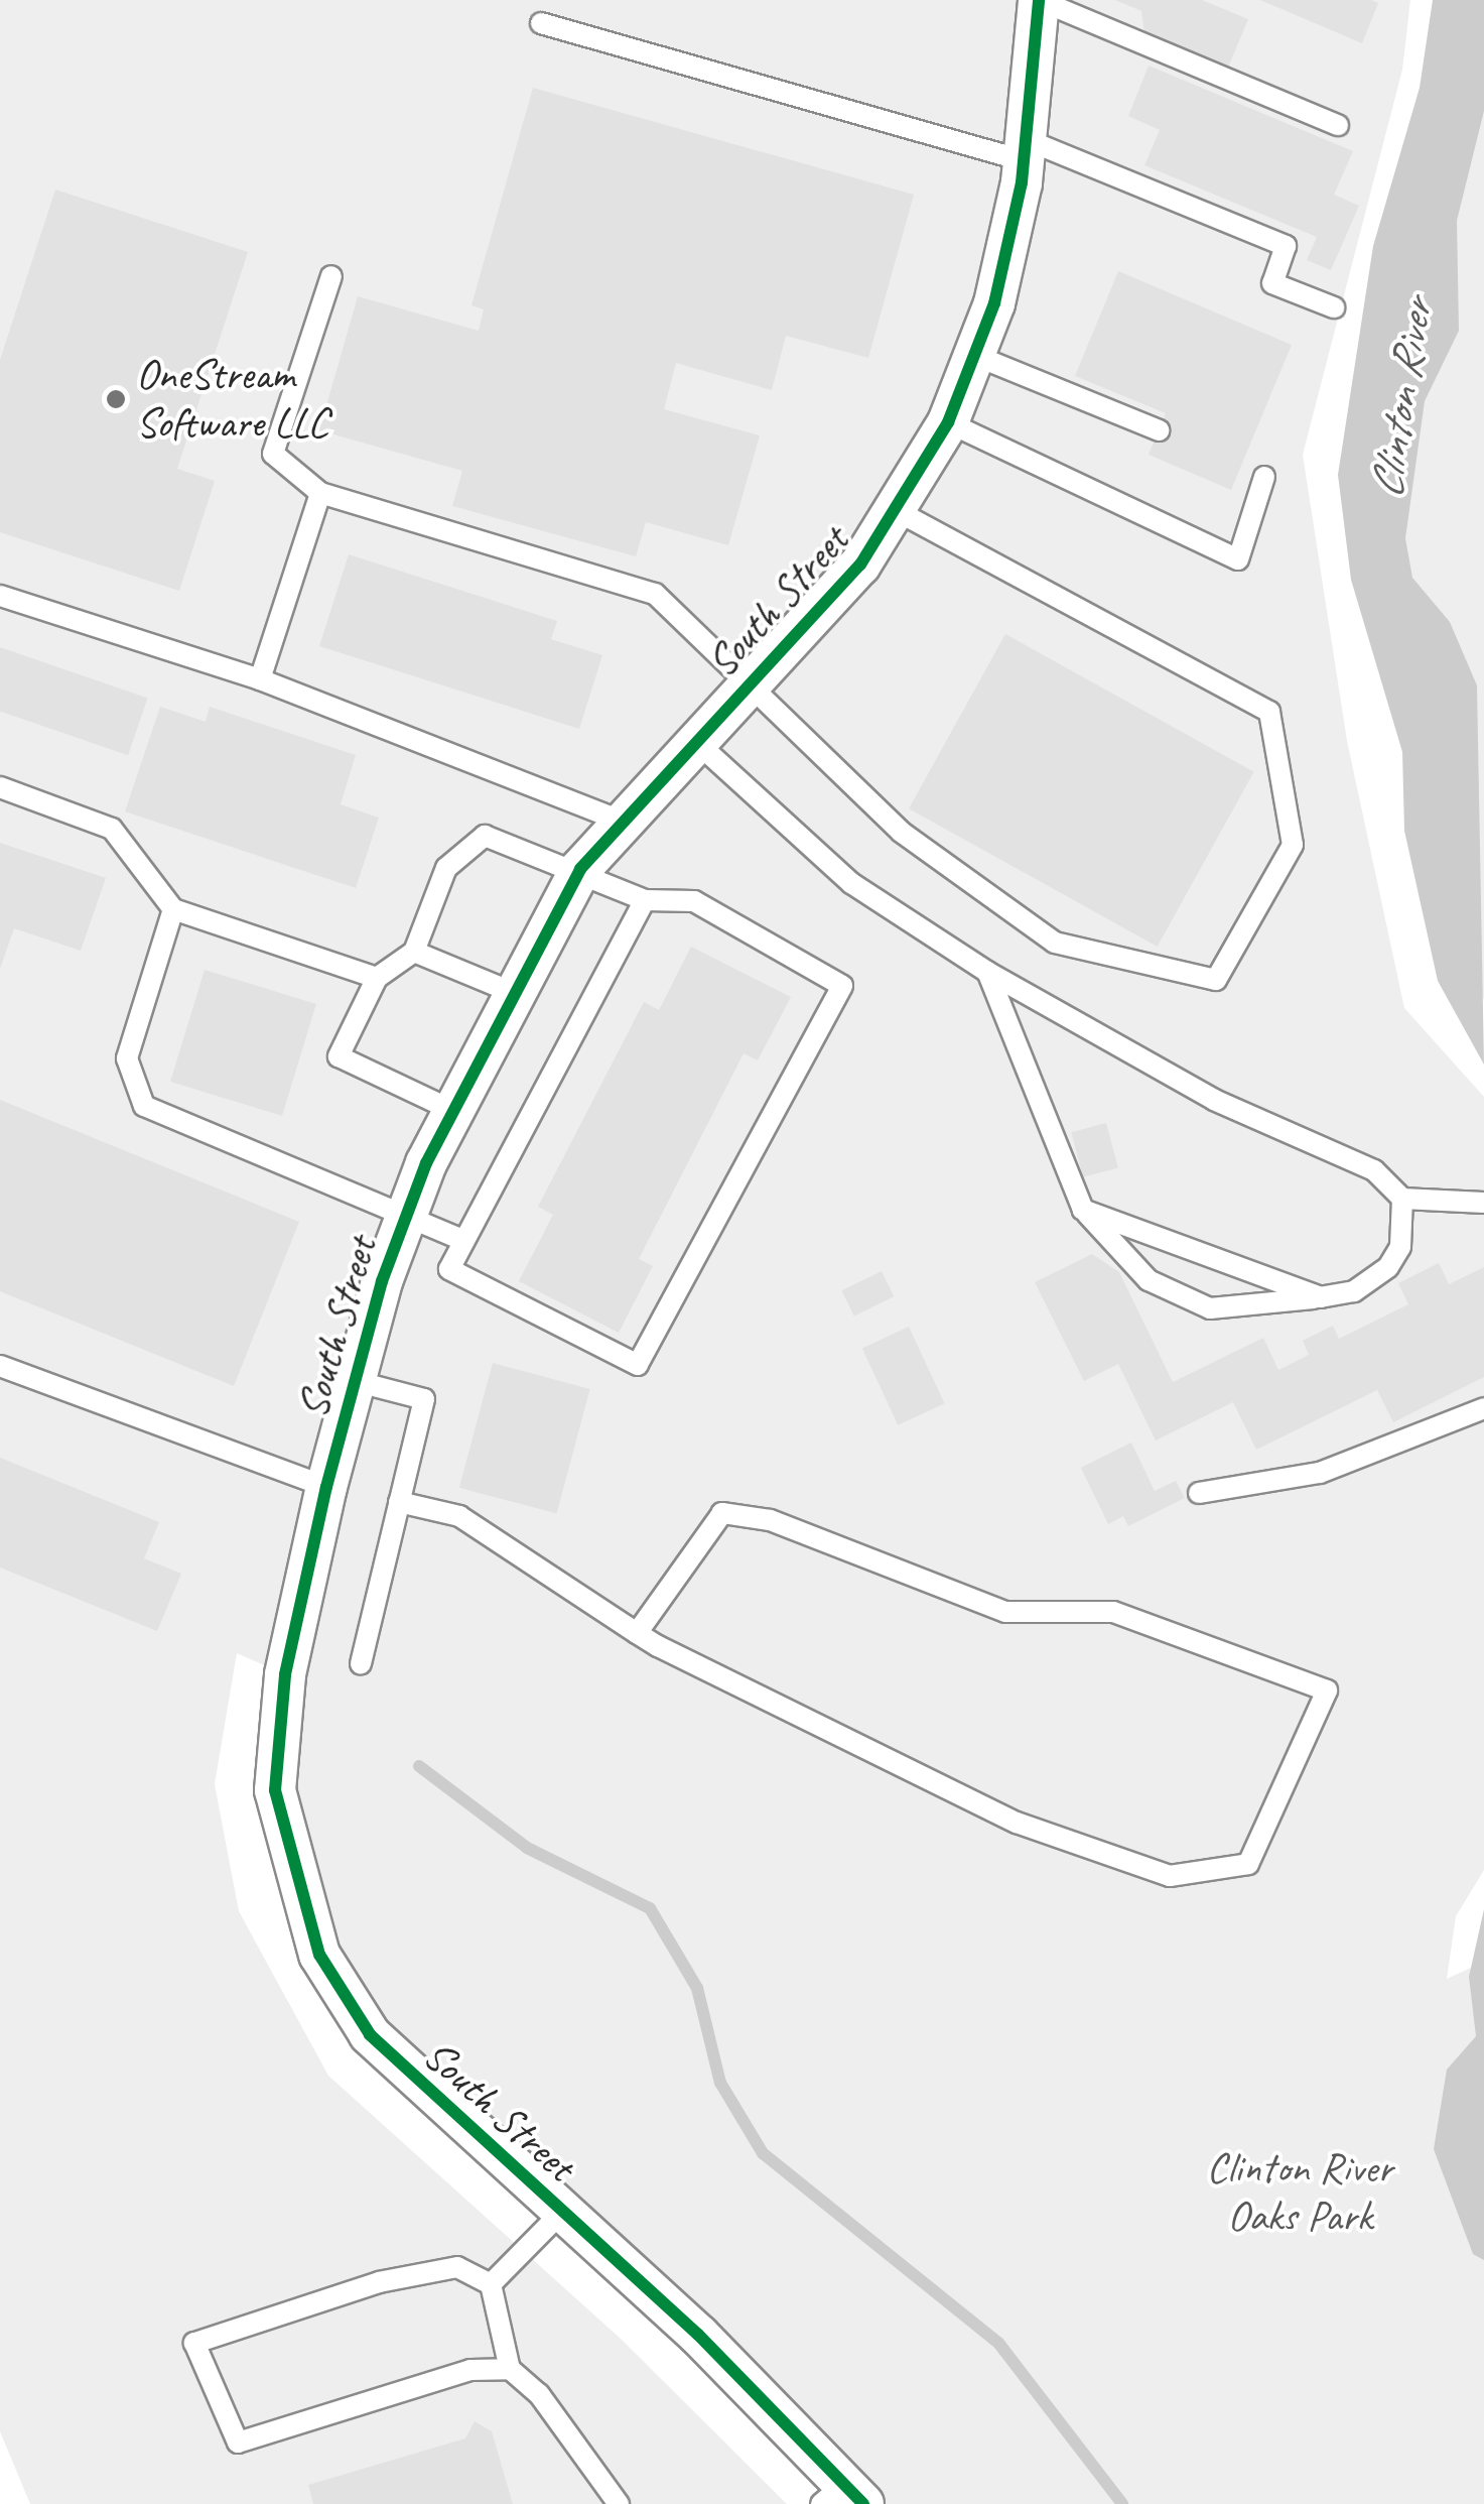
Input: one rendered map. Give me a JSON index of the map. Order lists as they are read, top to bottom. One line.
{"streets":{"street":["South Street"]},"water":["Clinton River"],"parks":["Clinton River Oaks Park"],"places":["OneStream Software LLC"]}
